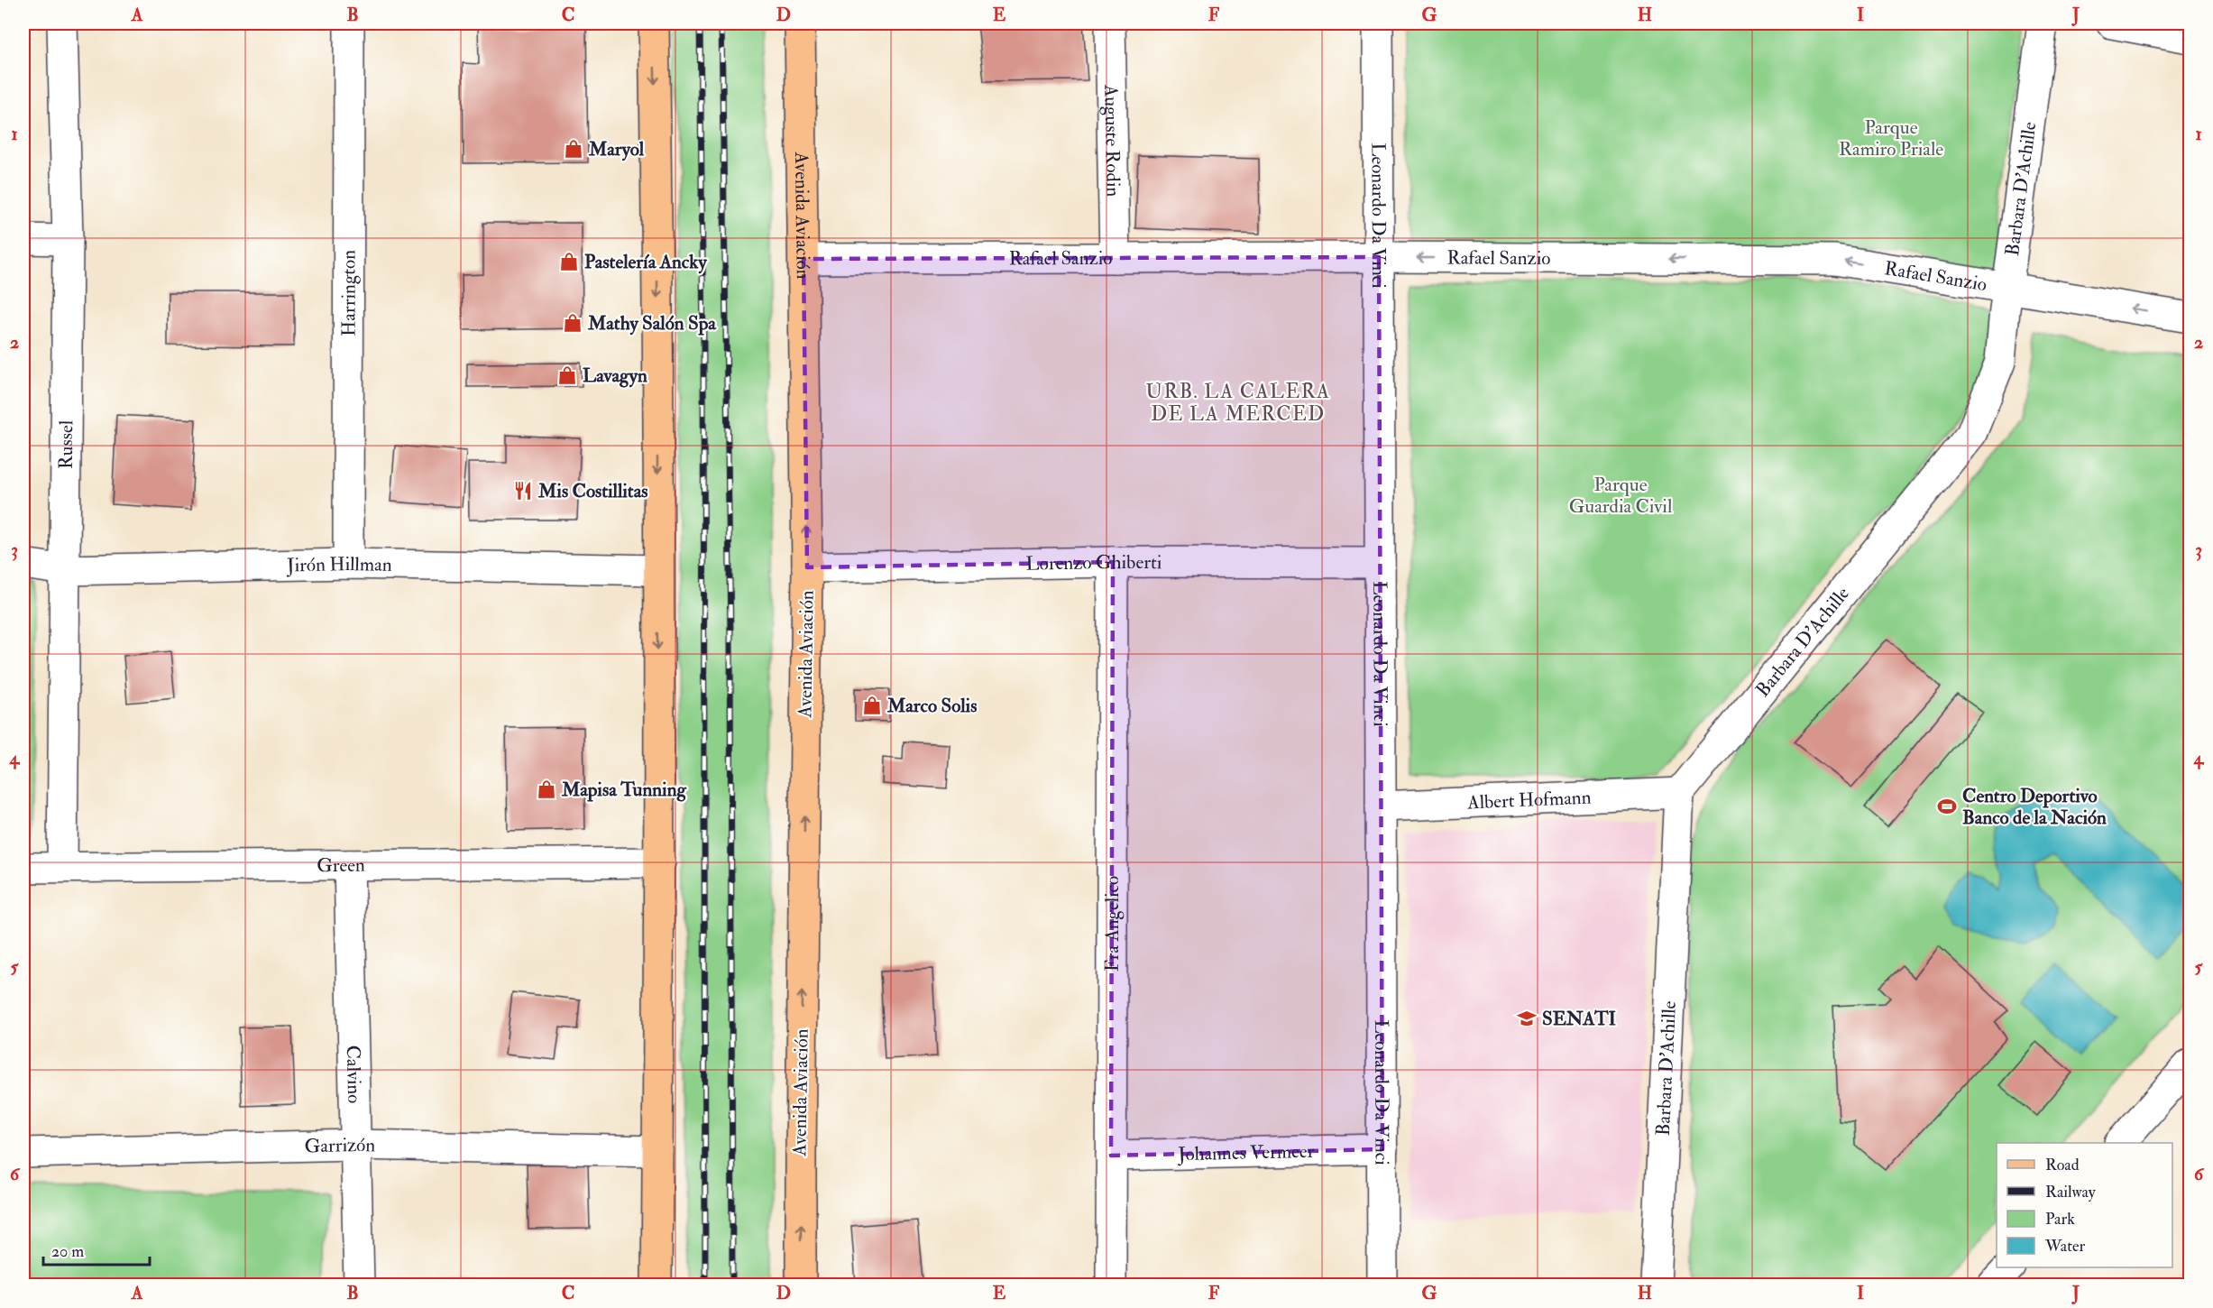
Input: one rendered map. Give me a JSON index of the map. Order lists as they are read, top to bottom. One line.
{"streets":{"main road":["Avenida Aviación"],"street":["Auguste Rodin","Barbara D'Achille","Leonardo Da Vinci","Rafael Sanzio","Harrington","Russel","Lorenzo Ghiberti","Jirón Hillman","Albert Hofmann","Green","Fra Angelico","Calvino","Garrizón","Johannes Vermeer"]},"crossings":[["Auguste Rodin","Rafael Sanzio"],["Barbara D'Achille","Rafael Sanzio"],["Barbara D'Achille","Albert Hofmann"],["Avenida Aviación","Rafael Sanzio"],["Avenida Aviación","Lorenzo Ghiberti"],["Leonardo Da Vinci","Rafael Sanzio"],["Leonardo Da Vinci","Lorenzo Ghiberti"],["Leonardo Da Vinci","Albert Hofmann"],["Leonardo Da Vinci","Johannes Vermeer"],["Harrington","Jirón Hillman"],["Russel","Jirón Hillman"],["Russel","Green"],["Lorenzo Ghiberti","Fra Angelico"],["Green","Calvino"],["Fra Angelico","Johannes Vermeer"],["Calvino","Garrizón"]],"one_way":["Rafael Sanzio"],"districts":["URB. LA CALERA DE LA MERCED"],"parks":["Parque Ramiro Priale","Parque Guardia Civil"],"places":{"shop":["Maryol","Pastelería Ancky","Mathy Salón Spa","Lavagyn","Marco Solis","Mapisa Tunning"],"restaurant":["Mis Costillitas"],"sports":["Centro Deportivo Banco de la Nación"],"school or university":["SENATI"]},"legend":["Road","Railway","Park","Water"],"scale_bar":"20 m","grid":{"columns":["A","B","C","D","E","F","G","H","I","J"],"rows":["1","2","3","4","5","6"]}}
